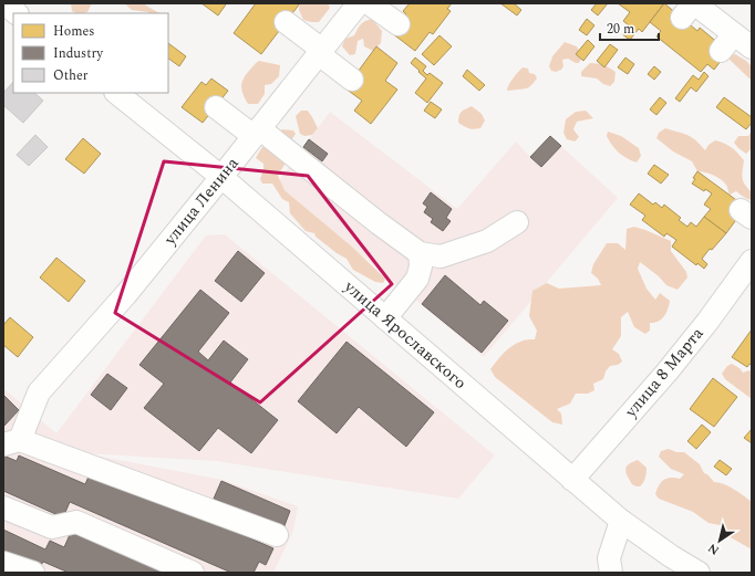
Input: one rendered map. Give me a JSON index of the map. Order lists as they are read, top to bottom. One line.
{"streets":{"street":["улица Ленина","улица Ярославского","улица 8 Марта"]},"crossings":[["улица Ленина","улица Ярославского"],["улица Ярославского","улица 8 Марта"]],"legend":["Homes","Industry","Other"],"scale_bar":"20 m","north":"bottom left"}
